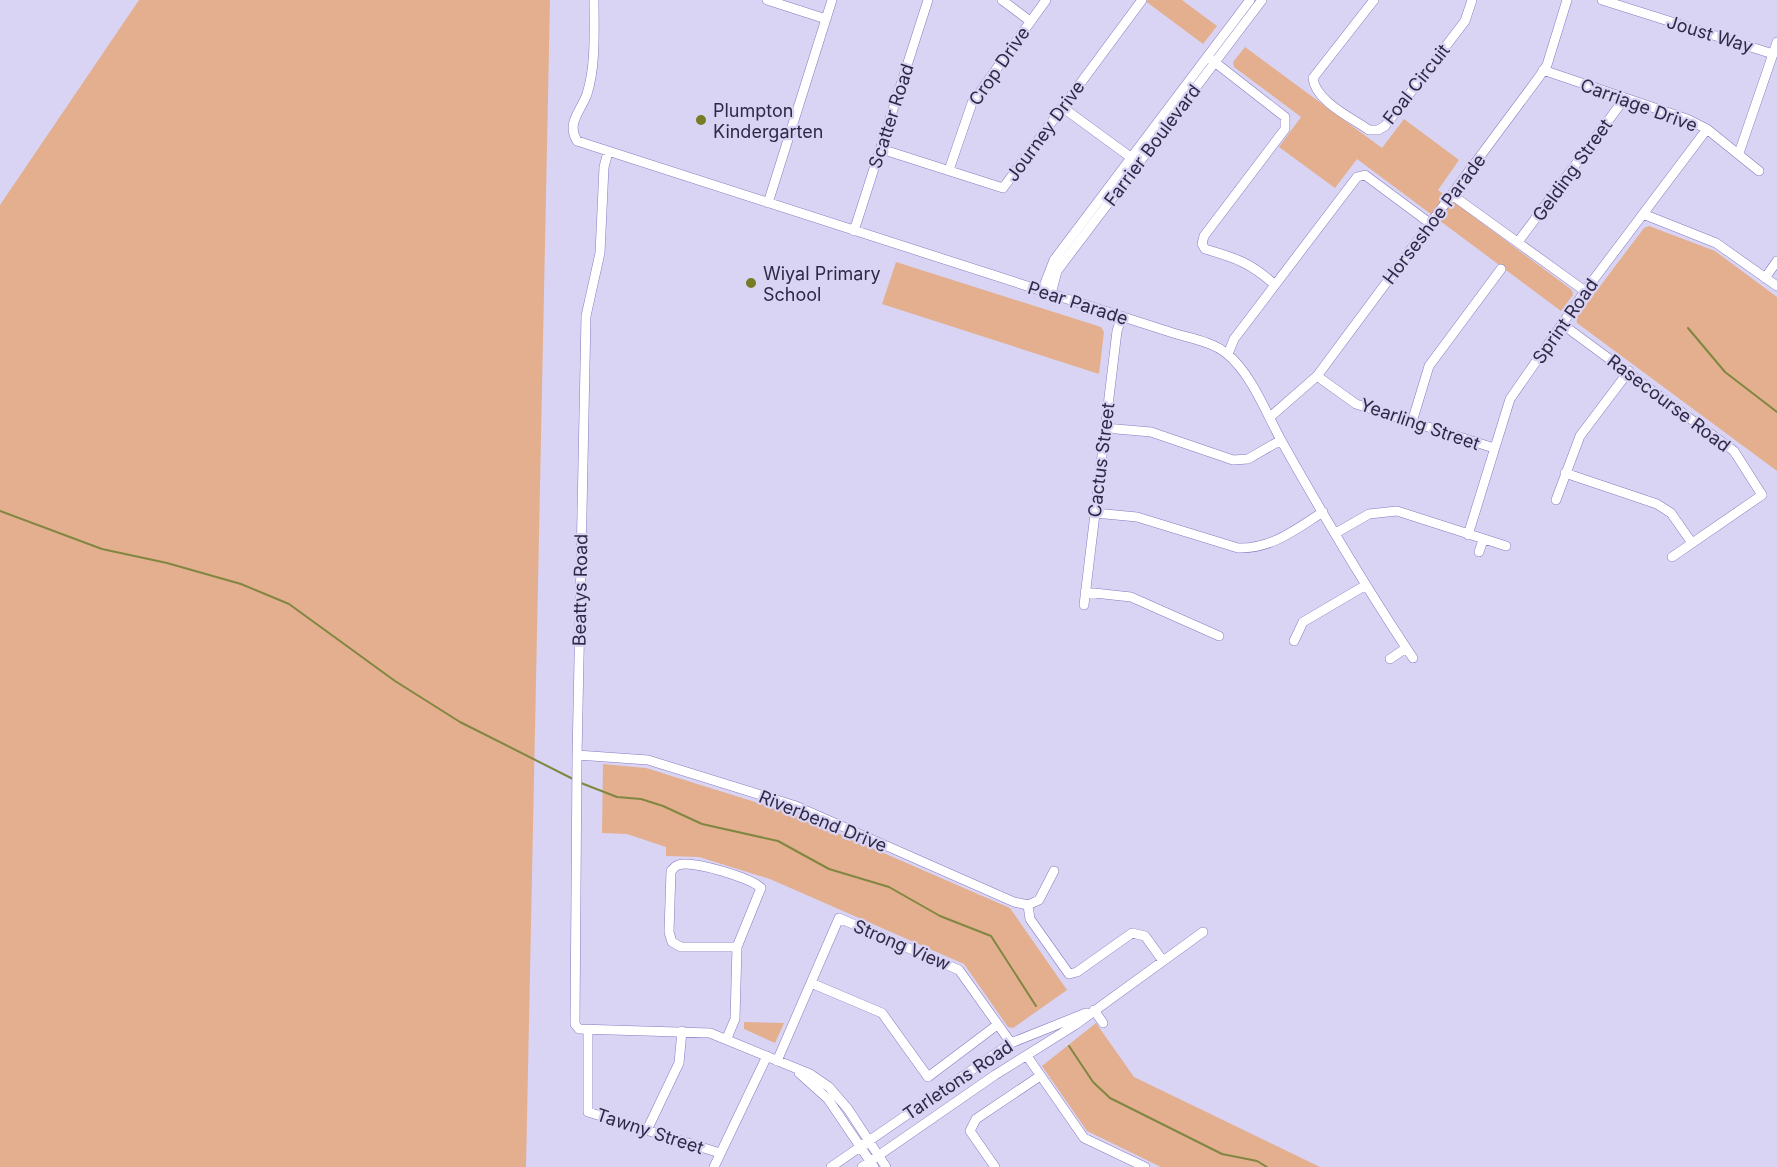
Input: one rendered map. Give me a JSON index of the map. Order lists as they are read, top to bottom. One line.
{"streets":{"street":["Joust Way","Crop Drive","Foal Circuit","Carriage Drive","Scatter Road","Journey Drive","Farrier Boulevard","Gelding Street","Horseshoe Parade","Pear Parade","Sprint Road","Rasecourse Road","Yearling Street","Cactus Street","Beattys Road","Riverbend Drive","Strong View","Tarletons Road","Tawny Street"]},"crossings":[["Crop Drive","Journey Drive"],["Carriage Drive","Gelding Street"],["Carriage Drive","Horseshoe Parade"],["Carriage Drive","Sprint Road"],["Scatter Road","Journey Drive"],["Scatter Road","Pear Parade"],["Farrier Boulevard","Pear Parade"],["Horseshoe Parade","Pear Parade"],["Horseshoe Parade","Yearling Street"],["Pear Parade","Cactus Street"],["Pear Parade","Beattys Road"],["Sprint Road","Rasecourse Road"],["Sprint Road","Yearling Street"],["Beattys Road","Riverbend Drive"],["Beattys Road","Tawny Street"],["Strong View","Tarletons Road"]],"places":["Plumpton Kindergarten","Wiyal Primary School"]}
